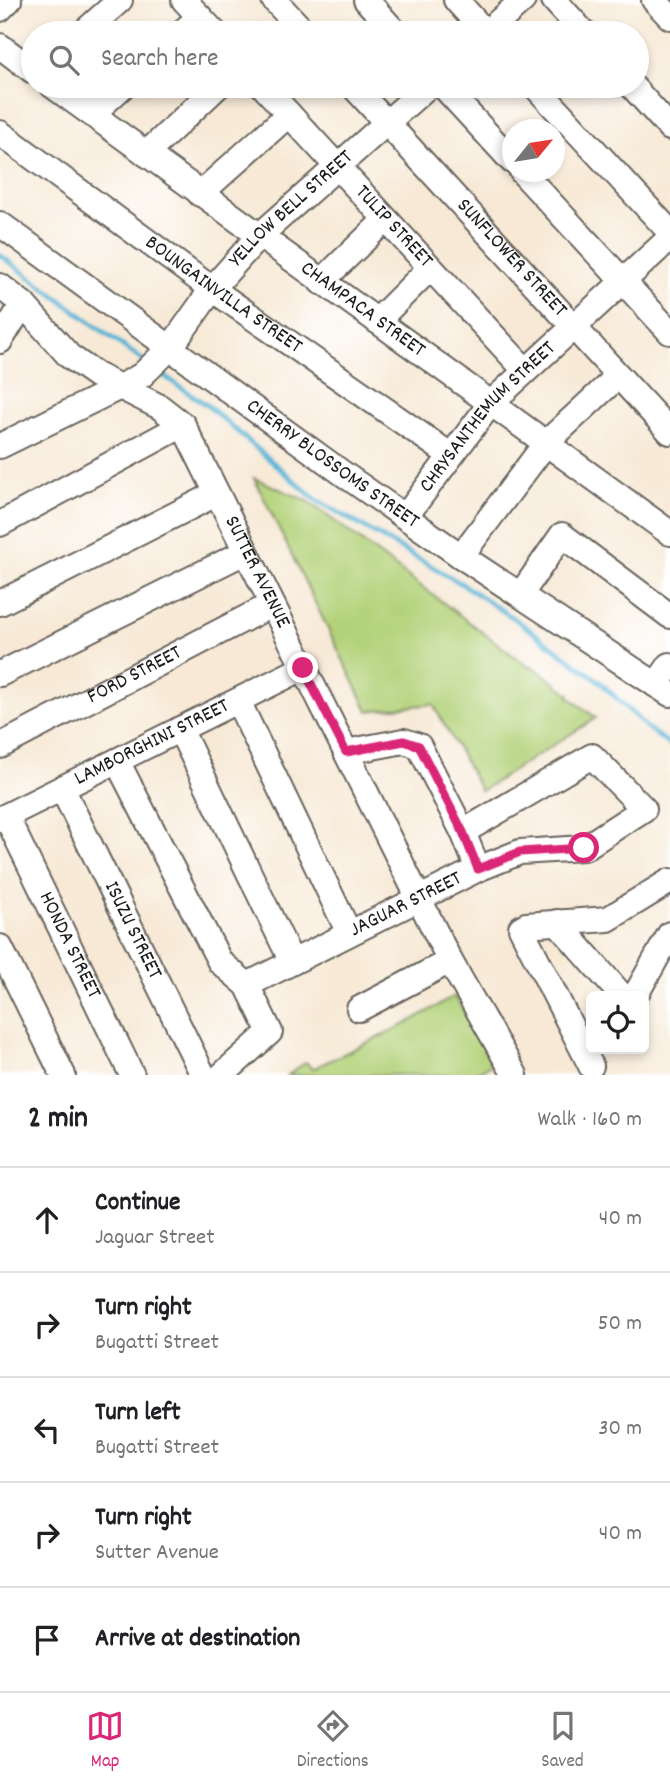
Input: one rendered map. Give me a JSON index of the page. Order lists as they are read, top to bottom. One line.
{"streets":{"street":["YELLOW BELL STREET","TULIP STREET","SUNFLOWER STREET","BOUNGAINVILLA STREET","CHAMPACA STREET","CHRYSANTHEMUM STREET","CHERRY BLOSSOMS STREET","SUTTER AVENUE","FORD STREET","LAMBORGHINI STREET","JAGUAR STREET","ISUZU STREET","HONDA STREET"]},"crossings":[["YELLOW BELL STREET","TULIP STREET"],["YELLOW BELL STREET","SUNFLOWER STREET"],["YELLOW BELL STREET","BOUNGAINVILLA STREET"],["YELLOW BELL STREET","CHAMPACA STREET"],["YELLOW BELL STREET","CHERRY BLOSSOMS STREET"],["YELLOW BELL STREET","SUTTER AVENUE"],["TULIP STREET","CHRYSANTHEMUM STREET"],["SUNFLOWER STREET","CHRYSANTHEMUM STREET"],["BOUNGAINVILLA STREET","CHRYSANTHEMUM STREET"],["CHAMPACA STREET","CHRYSANTHEMUM STREET"],["CHRYSANTHEMUM STREET","CHERRY BLOSSOMS STREET"],["SUTTER AVENUE","FORD STREET"],["SUTTER AVENUE","LAMBORGHINI STREET"],["SUTTER AVENUE","JAGUAR STREET"],["LAMBORGHINI STREET","ISUZU STREET"],["LAMBORGHINI STREET","HONDA STREET"]],"north":"top right","page":{"search":"Search here","heading":["2 min","Walk · 160 m"],"list":[["Continue","Jaguar Street","40 m"],["Turn right","Bugatti Street","50 m"],["Turn left","Bugatti Street","30 m"],["Turn right","Sutter Avenue","40 m"],"Arrive at destination"],"nav":["Map","Directions","Saved"]}}
